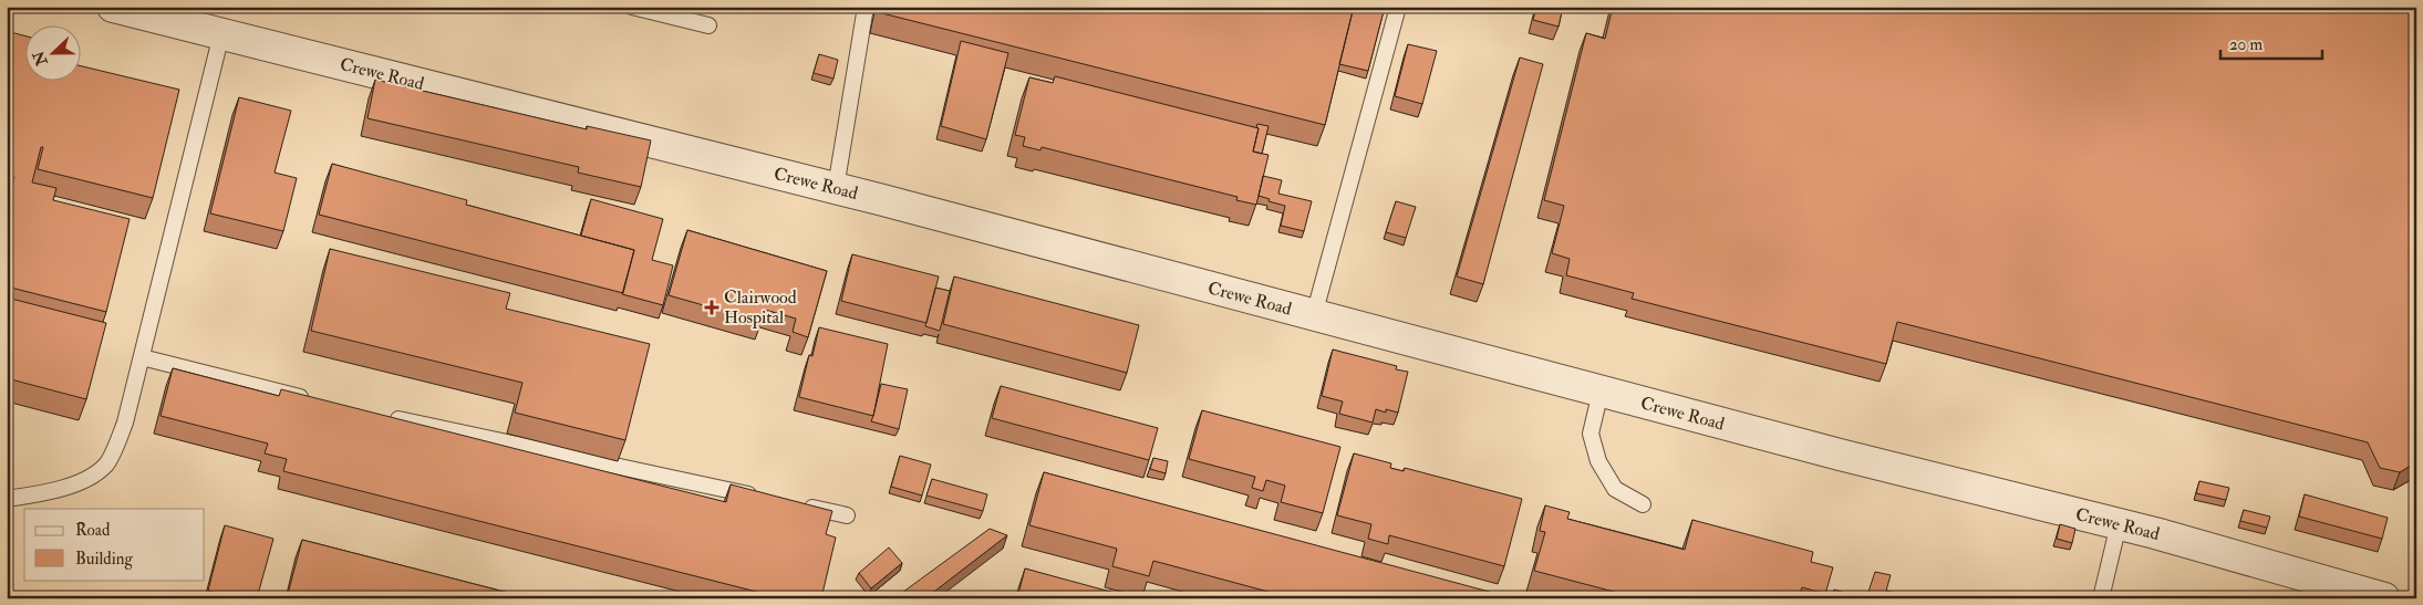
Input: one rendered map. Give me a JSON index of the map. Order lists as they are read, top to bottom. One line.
{"streets":{"street":["Crewe Road"]},"places":{"health":["Clairwood Hospital"]},"legend":["Road","Building"],"scale_bar":"20 m","north":"left"}
